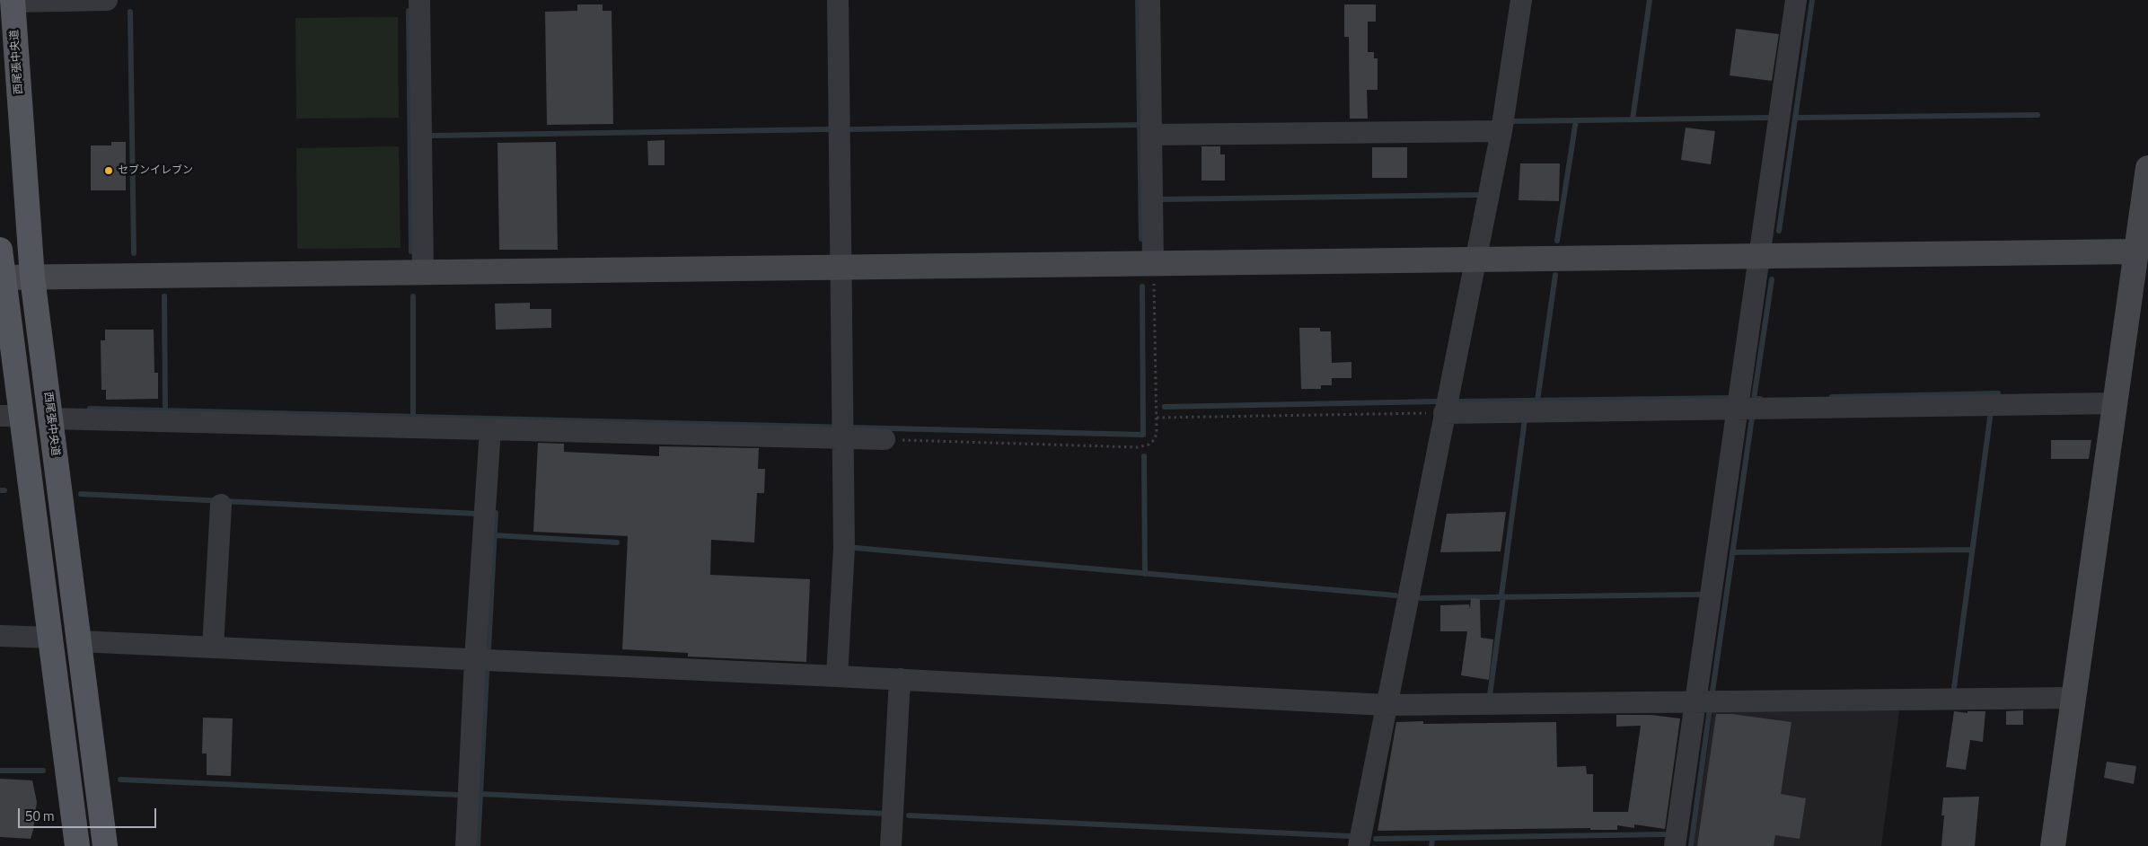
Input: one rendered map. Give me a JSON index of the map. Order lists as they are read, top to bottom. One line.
{"streets":{"main road":["西尾張中央道"]},"places":["セブンイレブン"],"scale_bar":"50 m"}
